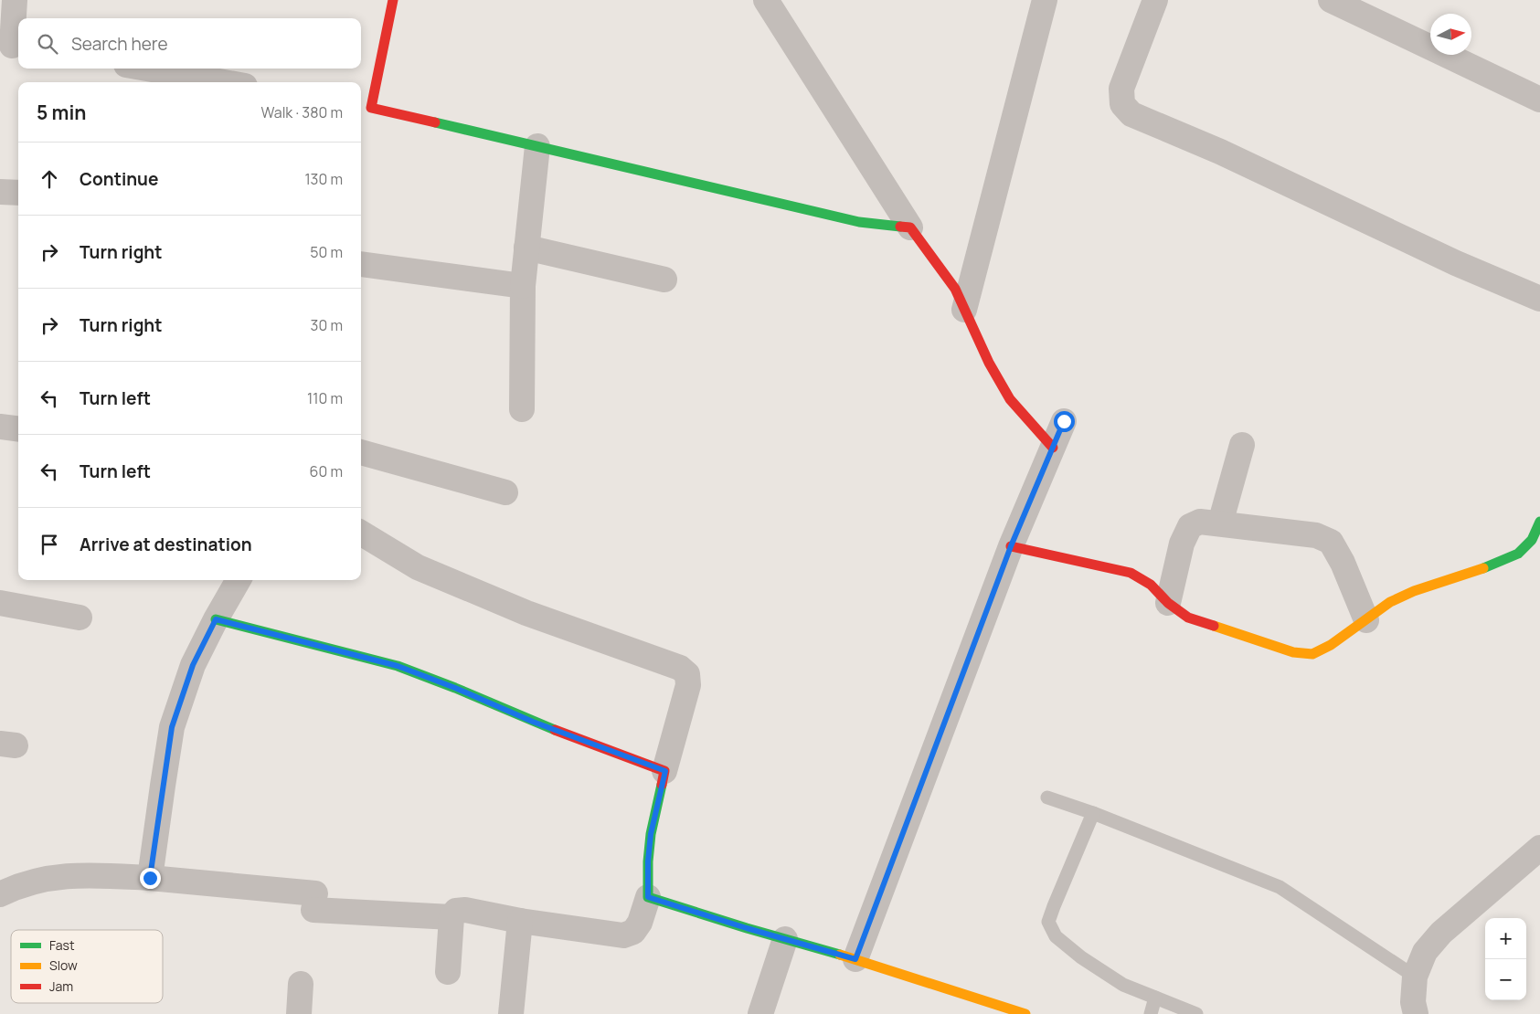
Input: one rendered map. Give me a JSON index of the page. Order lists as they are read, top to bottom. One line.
{"legend":["Fast","Slow","Jam"],"north":"right","page":{"search":"Search here","heading":["5 min","Walk · 380 m"],"list":[["Continue","130 m"],["Turn right","50 m"],["Turn right","30 m"],["Turn left","110 m"],["Turn left","60 m"],"Arrive at destination"],"map_buttons":["+","−"]}}
